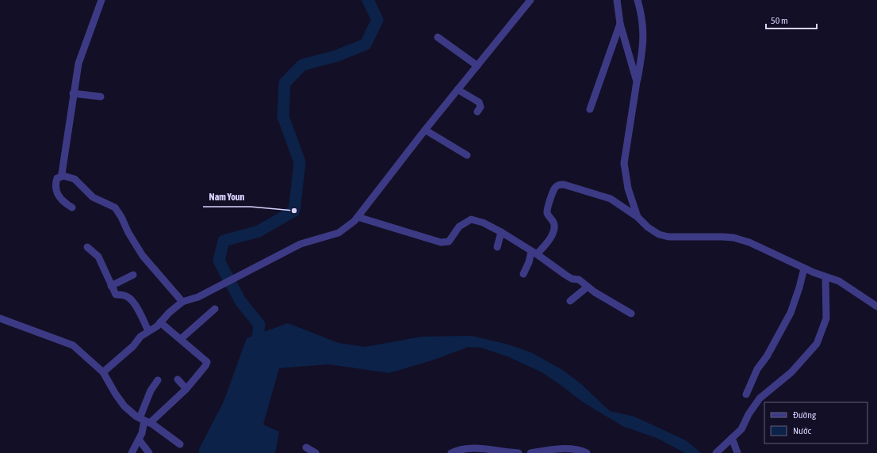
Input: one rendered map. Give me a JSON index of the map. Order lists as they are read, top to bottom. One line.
{"places":["Nam Youn"],"legend":["Đường","Nước"],"scale_bar":"50 m"}
